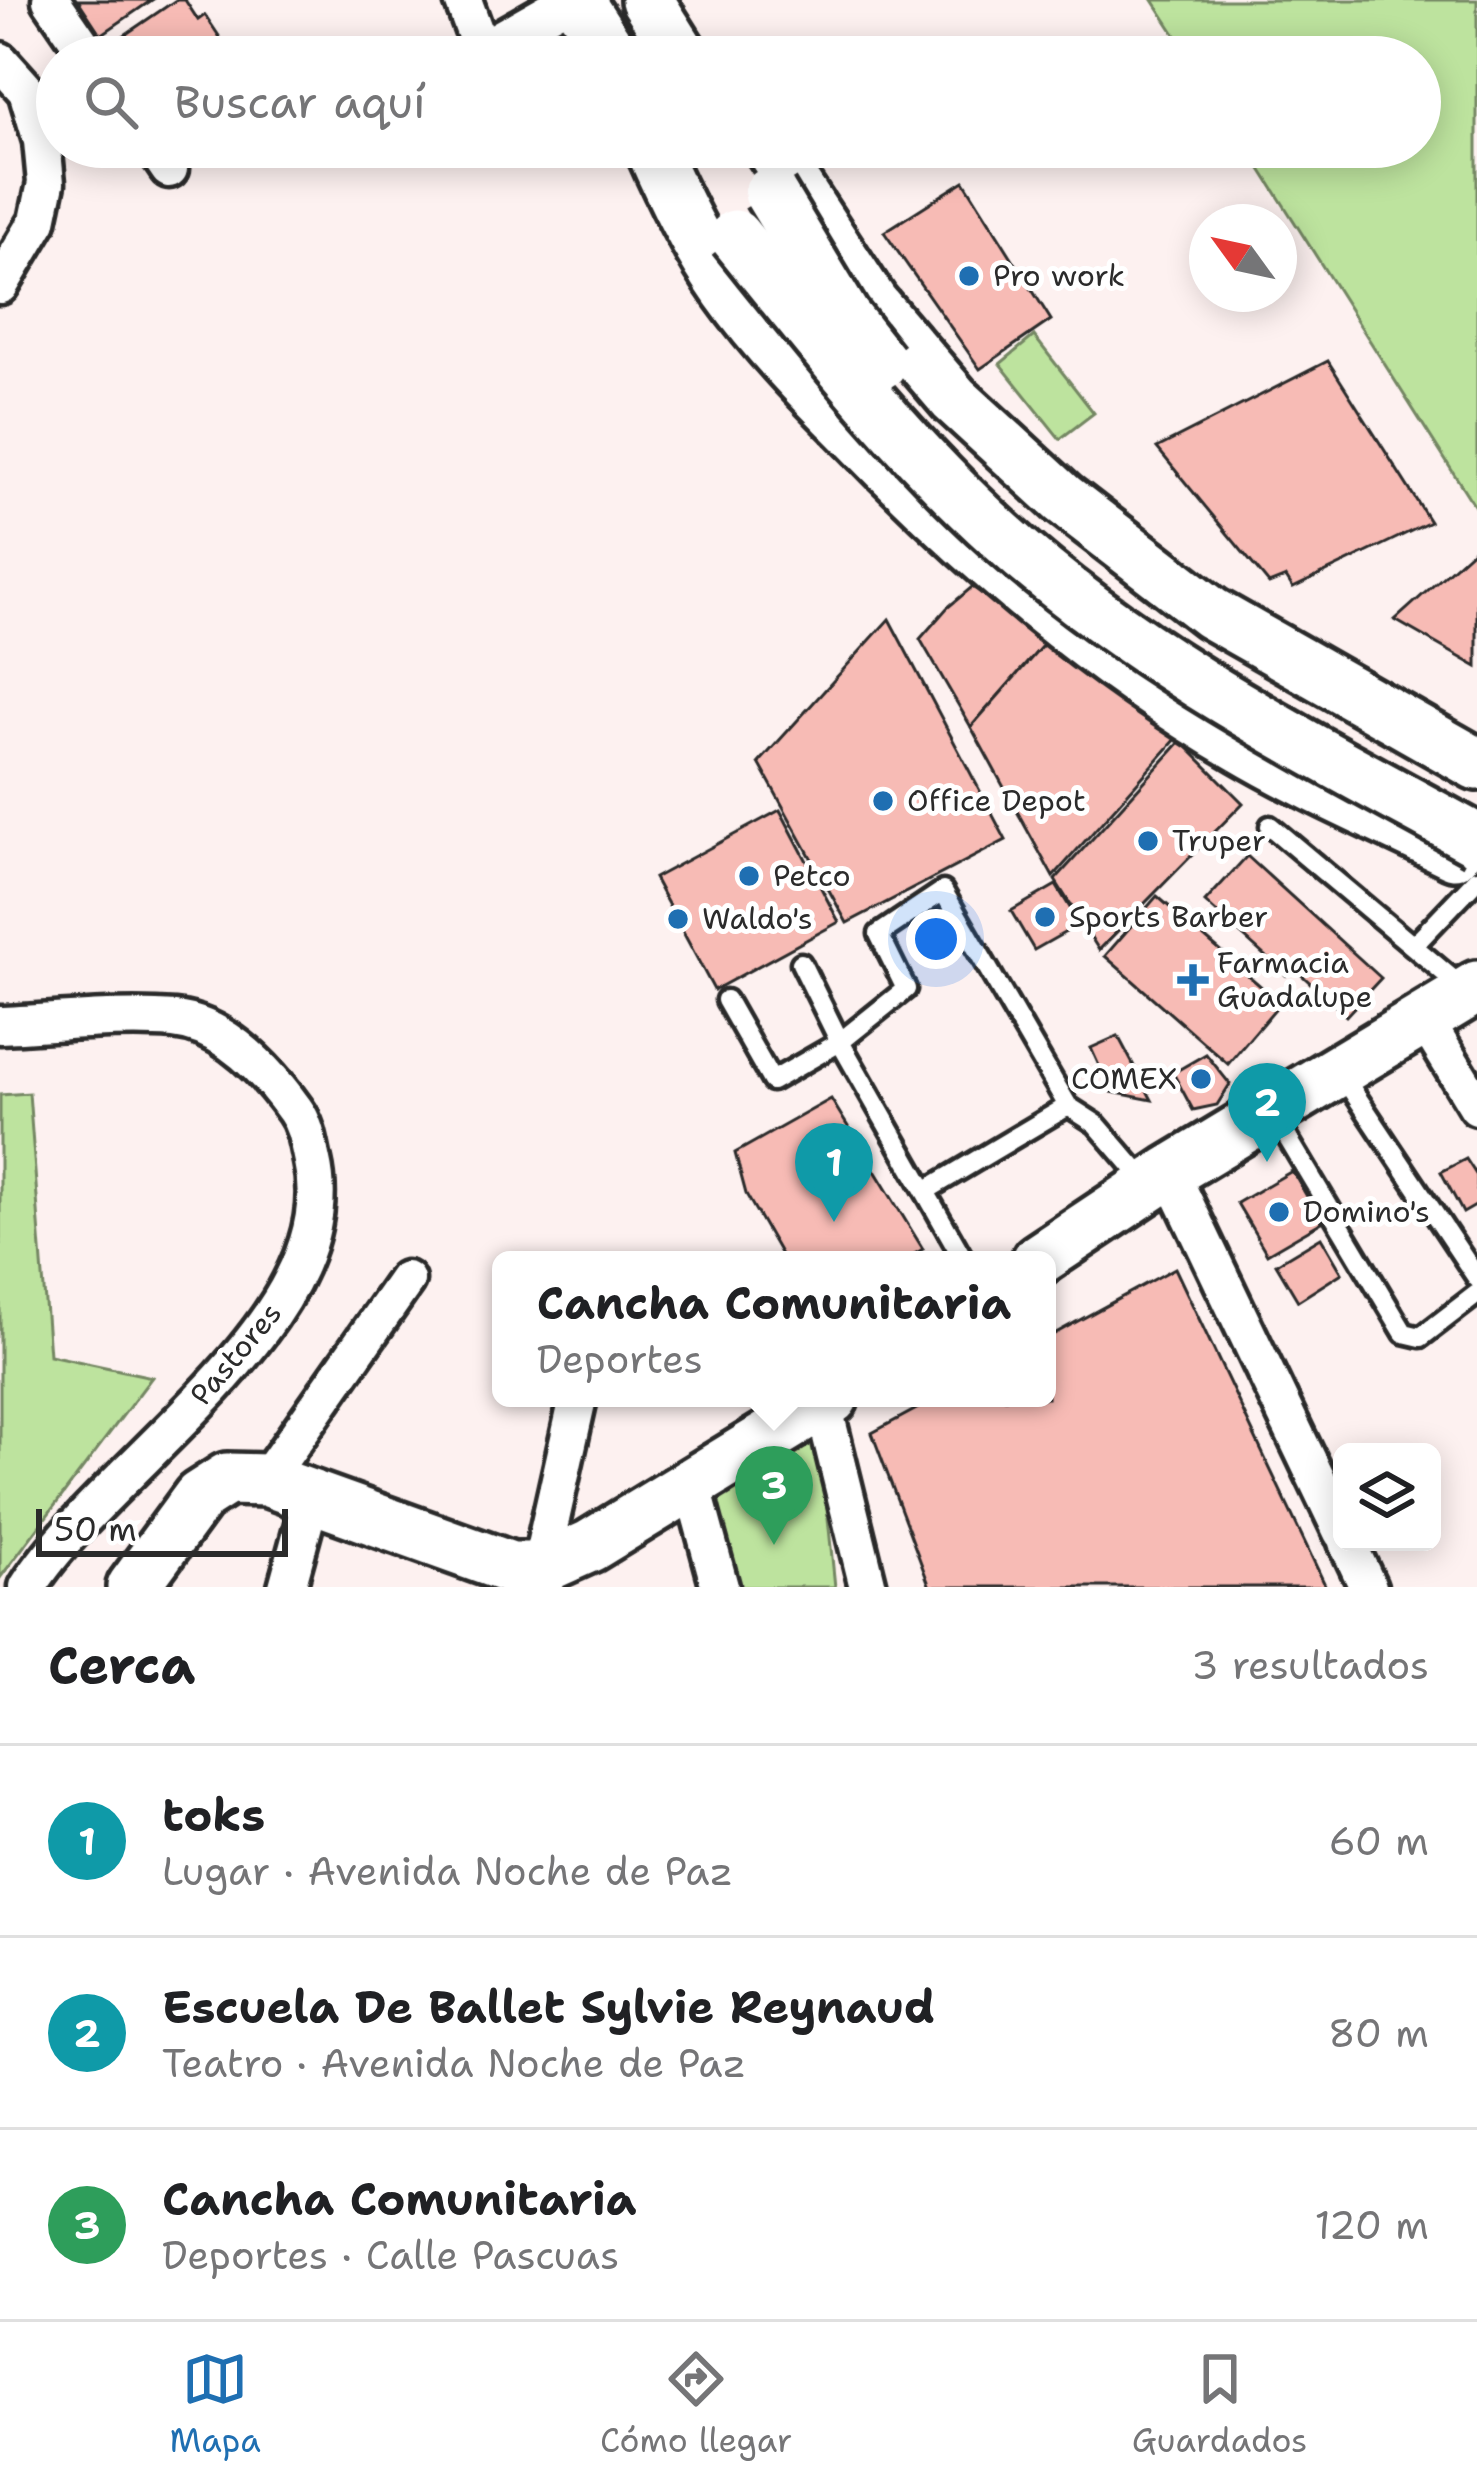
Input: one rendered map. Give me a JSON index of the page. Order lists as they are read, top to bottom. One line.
{"streets":{"street":["Pastores"]},"places":{"other":["Pro work","Office Depot","Truper","Petco","Sports Barber","Waldo's","COMEX","Domino's"],"health":["Farmacia Guadalupe"]},"scale_bar":"50 m","north":"top left","page":{"search":"Buscar aquí","pins":["2","1","3"],"popup":["Cancha Comunitaria","Deportes"],"scale":"50 m","heading":["Cerca","3 resultados"],"list":[{"mark":"1","name":"toks","note":"Lugar · Avenida Noche de Paz","value":"60 m"},{"mark":"2","name":"Escuela De Ballet Sylvie Reynaud","note":"Teatro · Avenida Noche de Paz","value":"80 m"},{"mark":"3","name":"Cancha Comunitaria","note":"Deportes · Calle Pascuas","value":"120 m"}],"nav":["Mapa","Cómo llegar","Guardados"]}}
